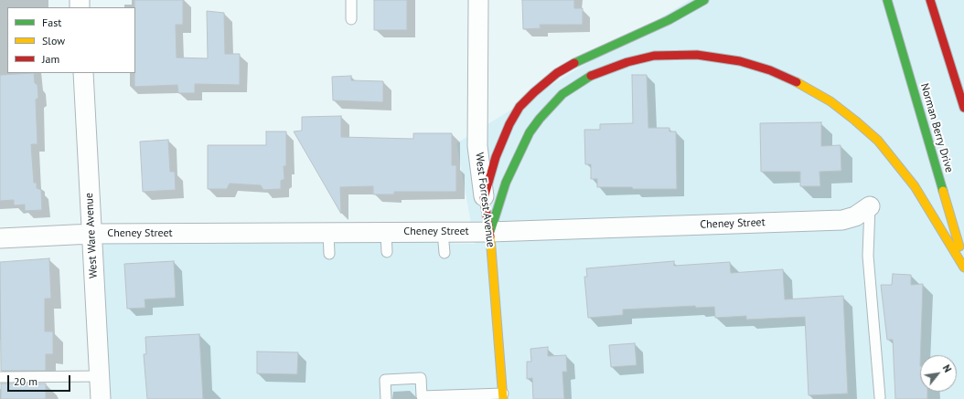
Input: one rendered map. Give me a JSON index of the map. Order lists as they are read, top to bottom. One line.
{"streets":{"main road":["Norman Berry Drive","West Forrest Avenue"],"street":["Cheney Street","West Ware Avenue"]},"crossings":[["West Forrest Avenue","Cheney Street"],["Cheney Street","West Ware Avenue"]],"legend":["Fast","Slow","Jam"],"scale_bar":"20 m","north":"top right"}
